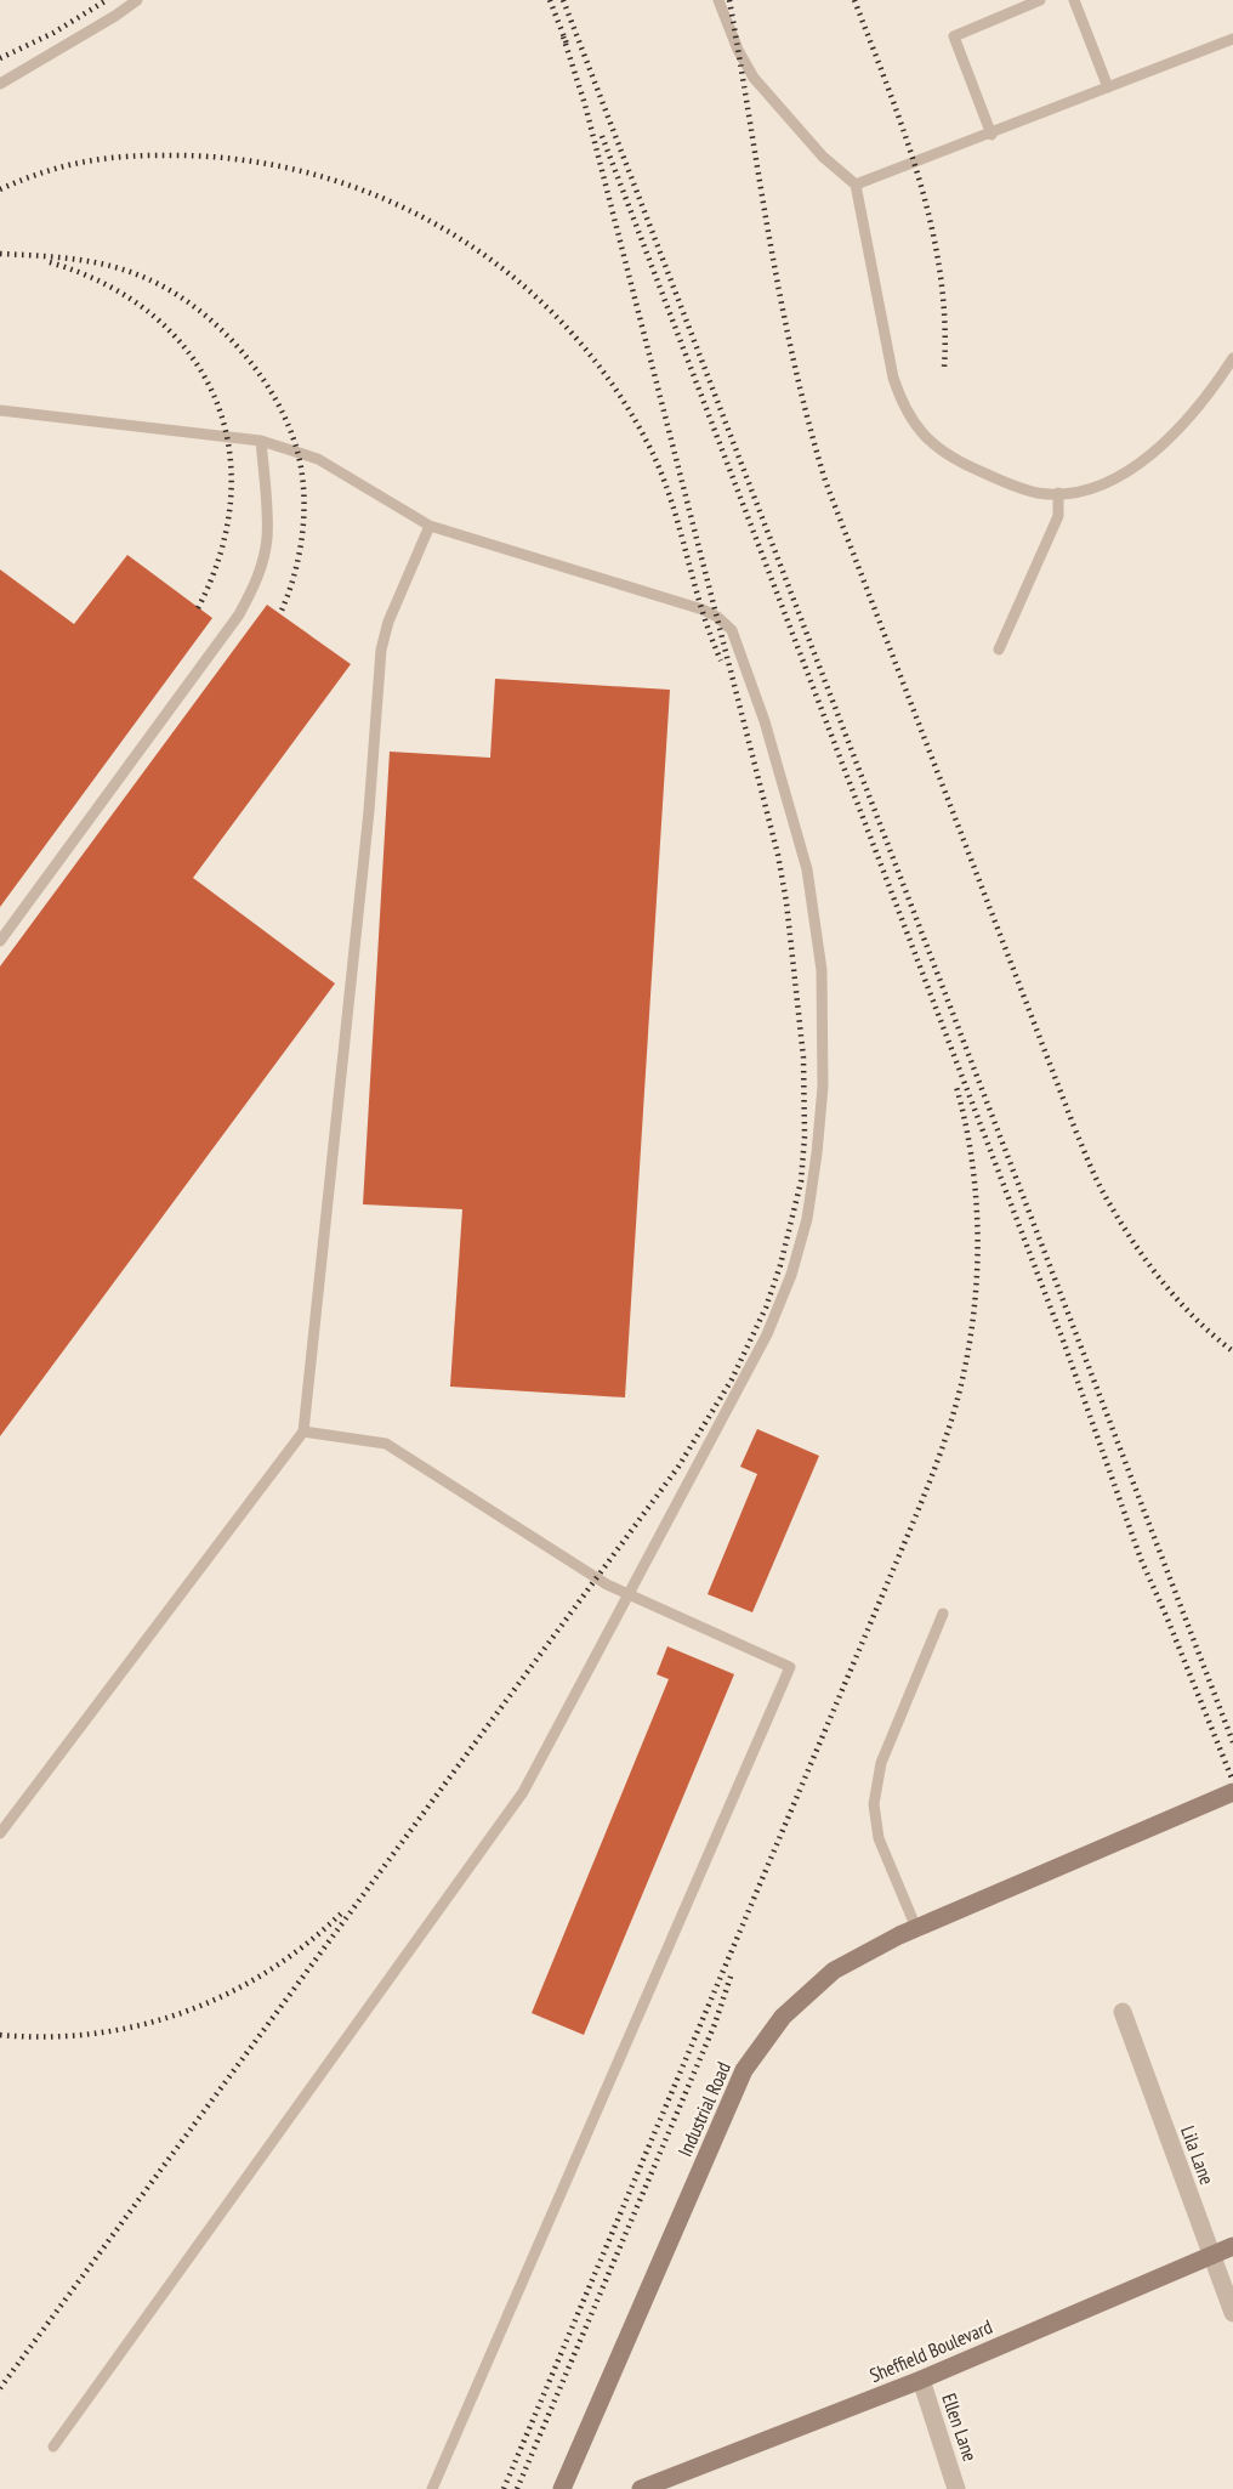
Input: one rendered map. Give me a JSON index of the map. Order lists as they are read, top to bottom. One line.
{"streets":{"street":["Industrial Road","Lila Lane","Sheffield Boulevard","Ellen Lane"]},"crossings":[["Lila Lane","Sheffield Boulevard"],["Sheffield Boulevard","Ellen Lane"]]}
